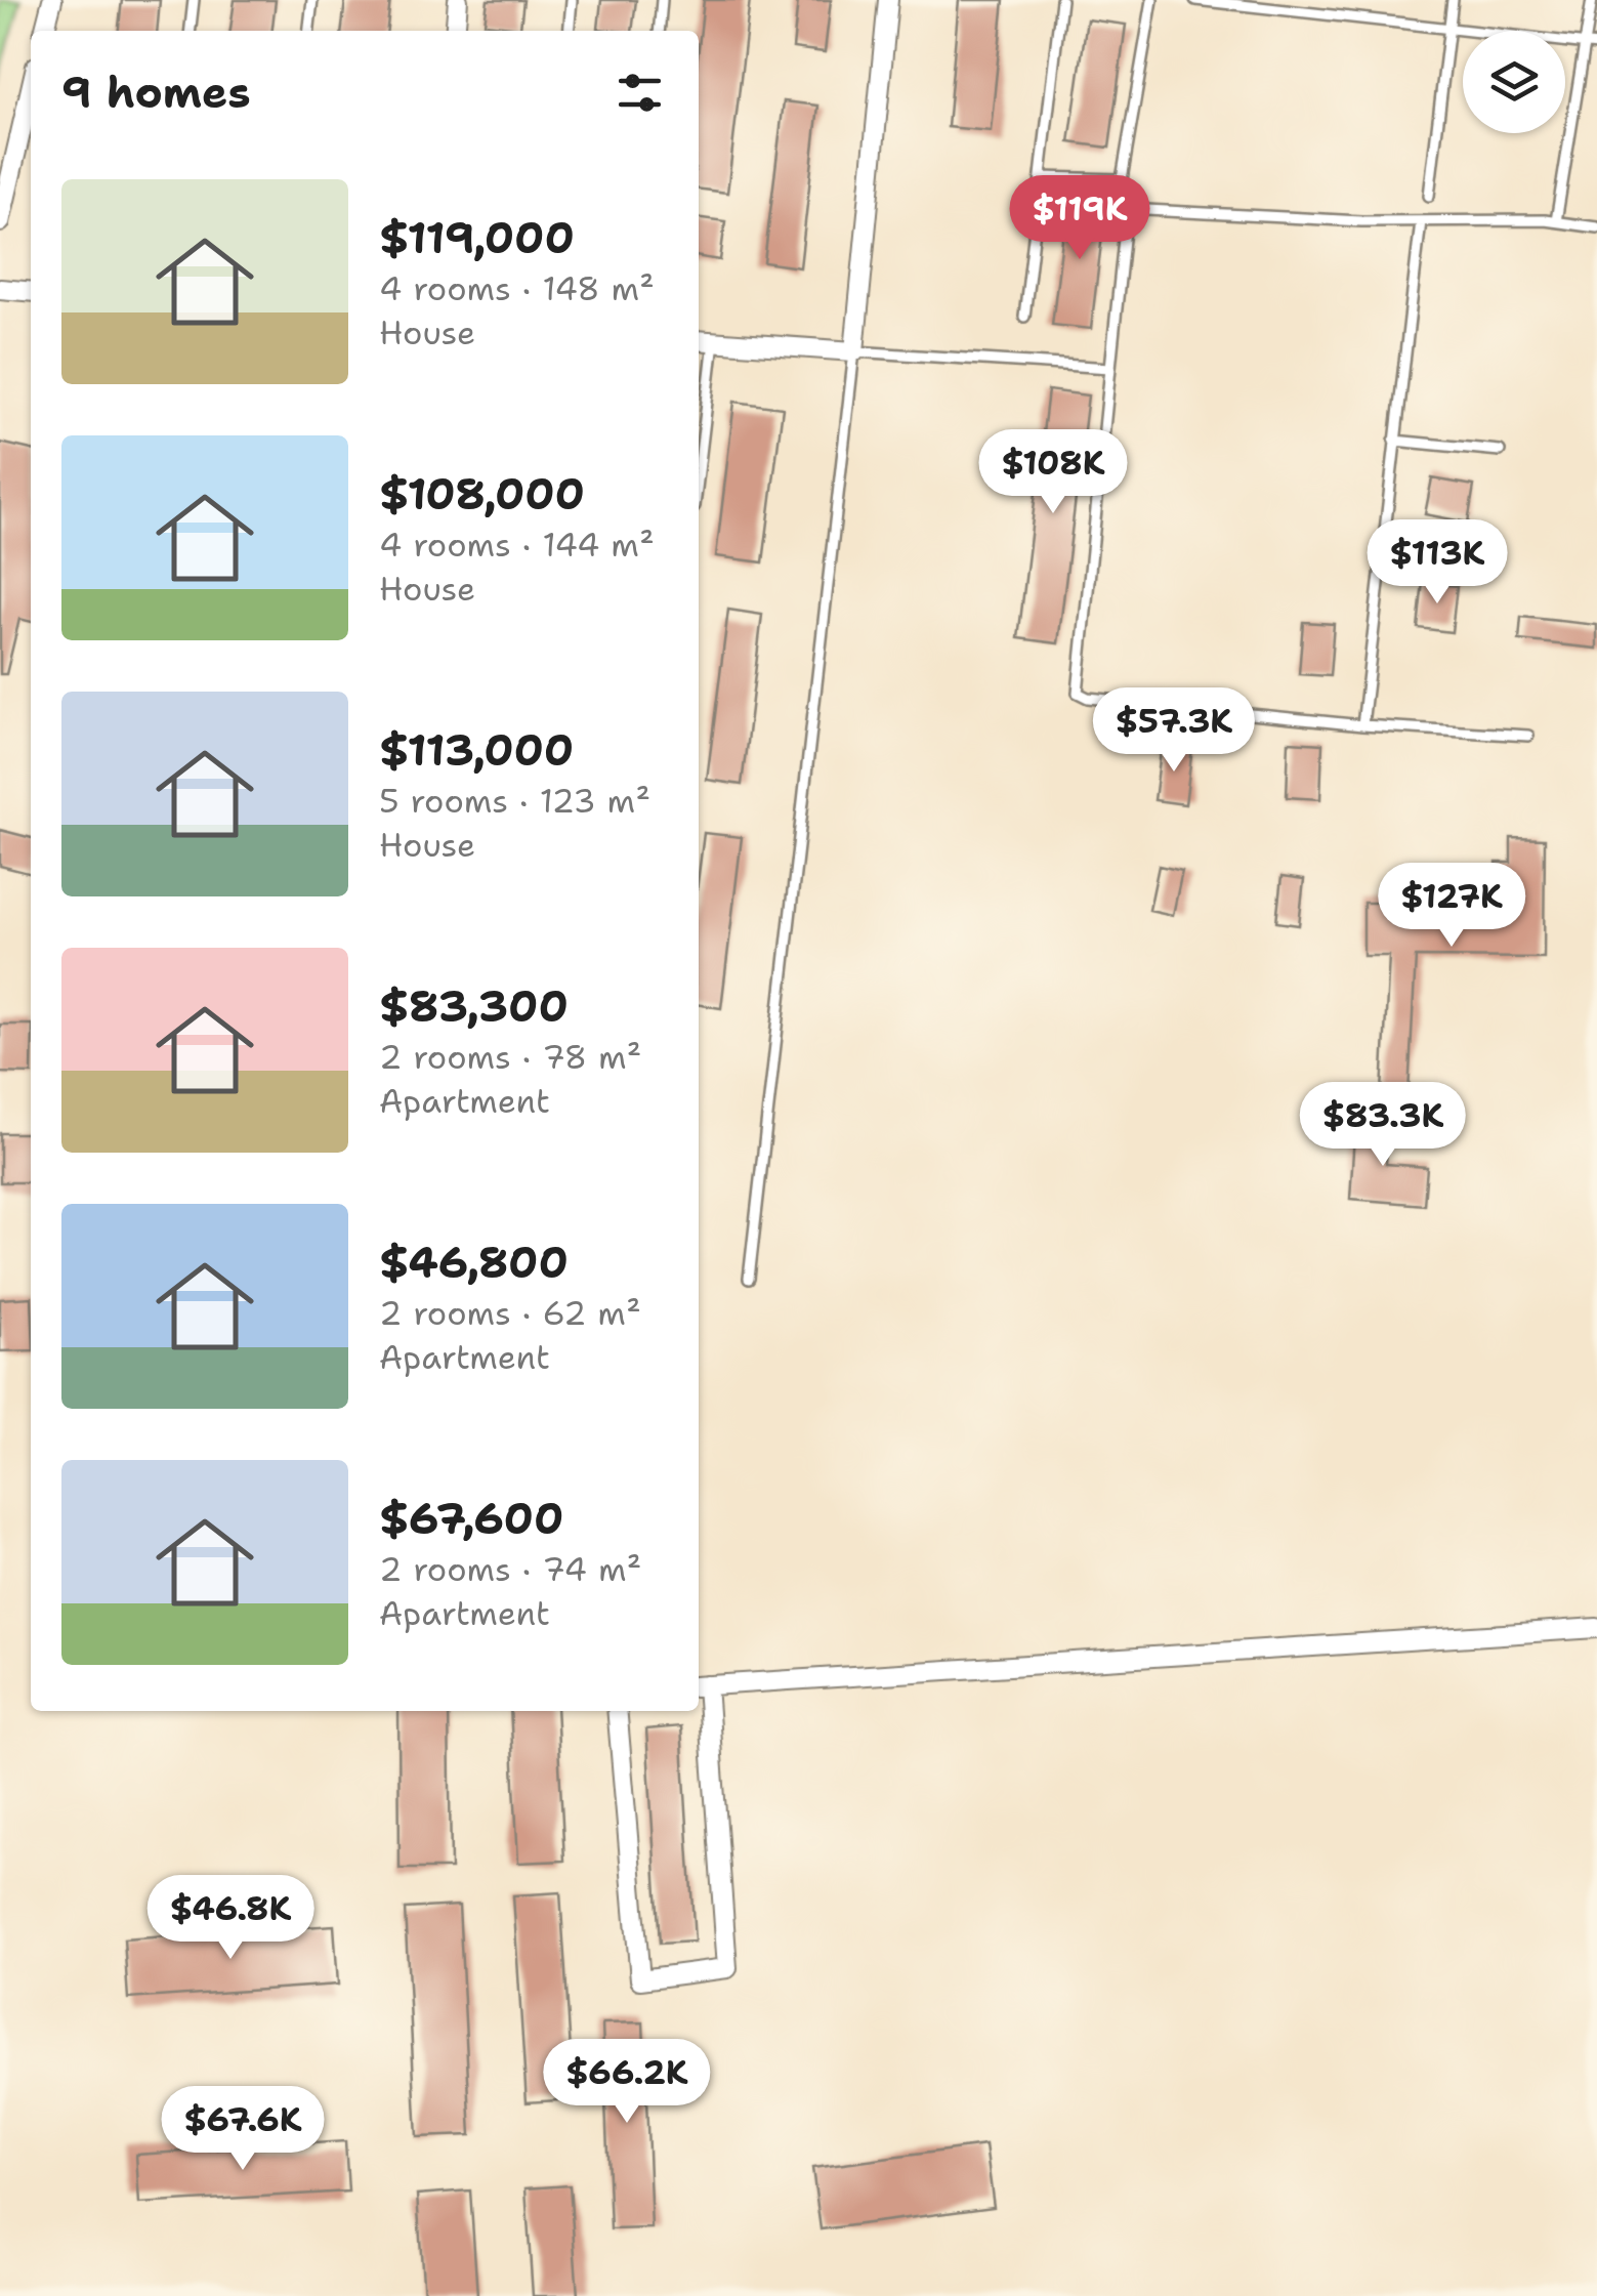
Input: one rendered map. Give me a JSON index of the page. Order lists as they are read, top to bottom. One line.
{"page":{"heading":"9 homes","list":[{"name":"$119,000","note":"4 rooms · 148 m² · House"},{"name":"$108,000","note":"4 rooms · 144 m² · House"},{"name":"$113,000","note":"5 rooms · 123 m² · House"},{"name":"$83,300","note":"2 rooms · 78 m² · Apartment"},{"name":"$46,800","note":"2 rooms · 62 m² · Apartment"},{"name":"$67,600","note":"2 rooms · 74 m² · Apartment"}],"price":["$119K","$108K","$113K","$57.3K","$127K","$83.3K","$46.8K","$66.2K","$67.6K"]}}
